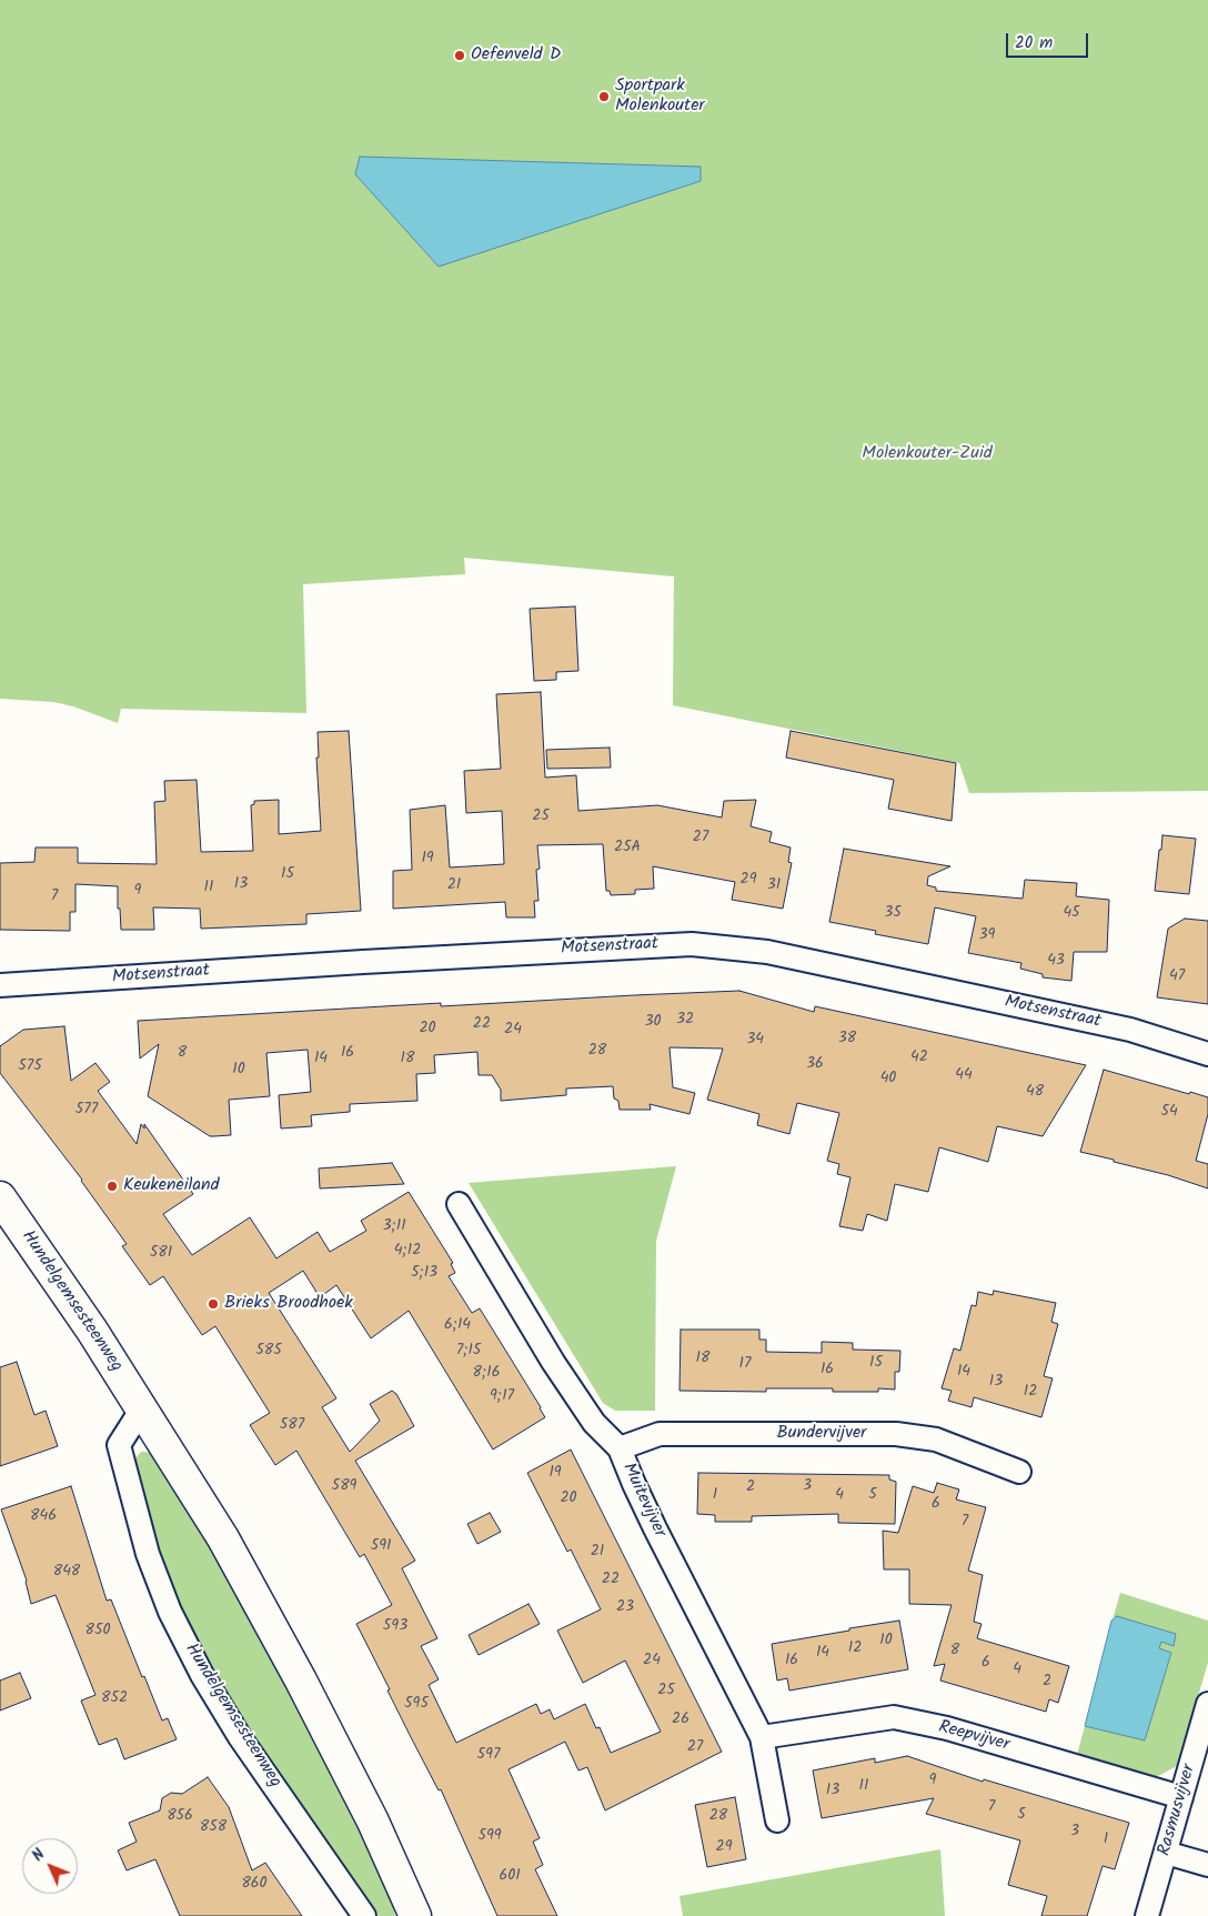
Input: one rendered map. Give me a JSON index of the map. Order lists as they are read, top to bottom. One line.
{"streets":{"main road":["Hundelgemsesteenweg"],"street":["Motsenstraat","Bundervijver","Muitevijver","Reepvijver","Rasmusvijver"]},"crossings":[["Bundervijver","Muitevijver"],["Muitevijver","Reepvijver"],["Reepvijver","Rasmusvijver"]],"parks":["Molenkouter-Zuid"],"places":["Oefenveld D","Sportpark Molenkouter","Keukeneiland","Brieks Broodhoek"],"house_numbers":["25","27","25A","19","15","29","13","21","31","11","9","7","35","45","39","43","47","32","30","22","20","24","38","34","28","8","16","42","14","18","36","575","10","44","40","48","577","54","3;11","4;12","581","5;13","6;14","585","7;15","18","15","17","16","14","8;16","13","12","9;17","587","19","589","3","2","1","4","5","20","6","846","7","591","21","848","22","23","593","850","10","12","8","14","24","16","6","4","2","25","852","595","26","27","597","9","11","13","7","5","856","28","858","3","599","1","29","601","860"],"scale_bar":"20 m","north":"top left"}
